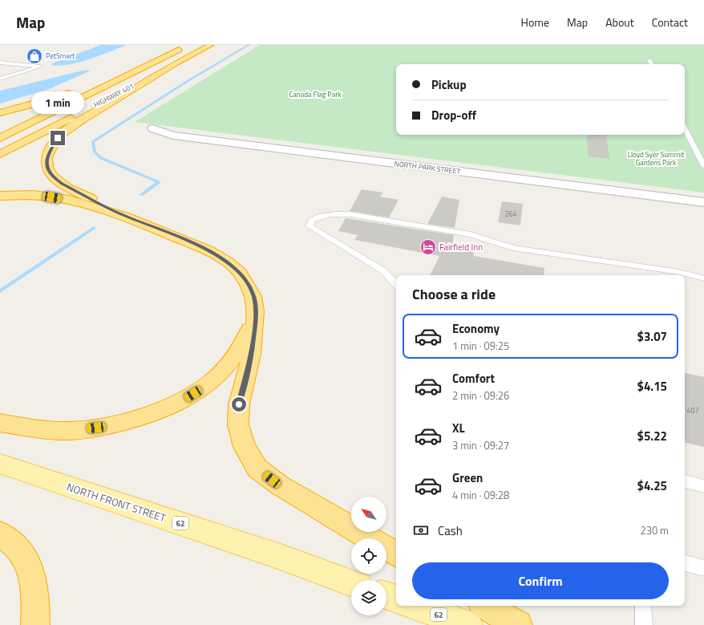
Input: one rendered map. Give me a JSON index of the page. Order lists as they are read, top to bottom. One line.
{"streets":{"highway":["HIGHWAY 401"],"main road":["NORTH FRONT STREET","62"],"street":["NORTH PARK STREET"]},"parks":["Canada Flag Park","Lloyd Syer Summit Gardens Park"],"places":{"shop":["PetSmart"],"hotel":["Fairfield Inn"]},"house_numbers":["264","407"],"north":"top left","page":{"header":"Map","nav":["Home","Map","About","Contact"],"banner":["Pickup","Drop-off"],"bubble":"1 min","heading":"Choose a ride","list":[{"name":"Economy","note":"1 min · 09:25","value":"$3.07"},{"name":"Comfort","note":"2 min · 09:26","value":"$4.15"},{"name":"XL","note":"3 min · 09:27","value":"$5.22"},{"name":"Green","note":"4 min · 09:28","value":"$4.25"}],"pay":["Cash","230 m"],"buttons":"Confirm"}}
